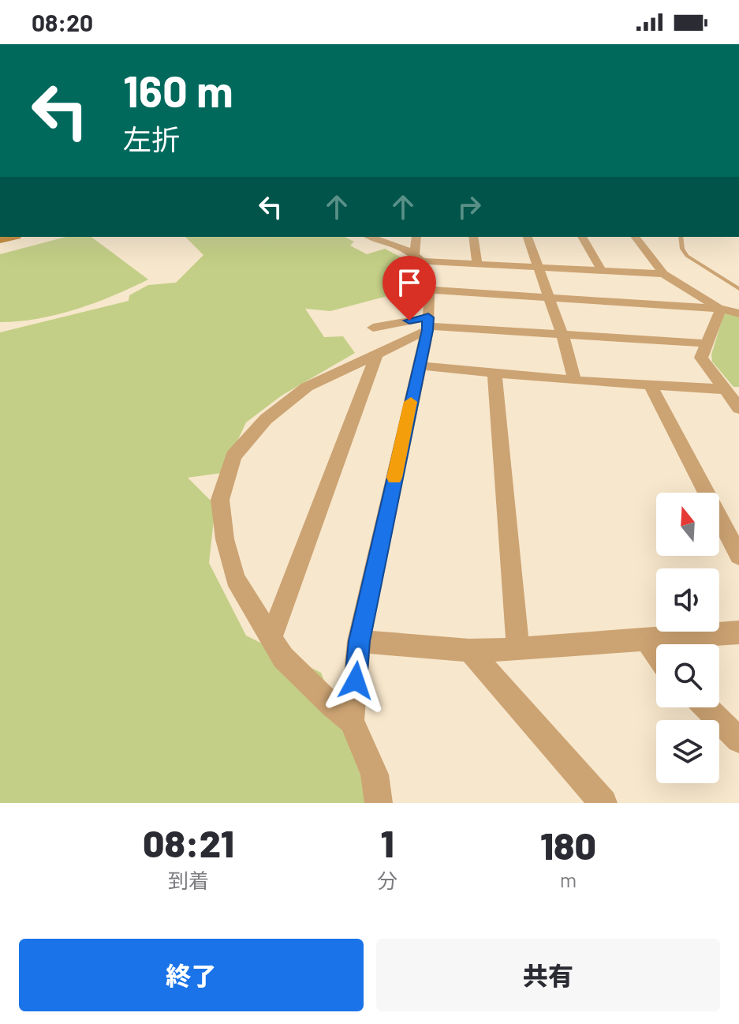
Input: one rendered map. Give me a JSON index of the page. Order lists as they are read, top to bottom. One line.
{"north":"top","page":{"status":"08:20","turn":["160 m","左折"],"eta":["08:21","到着","1","分","180","m"],"buttons":["終了","共有"]}}
